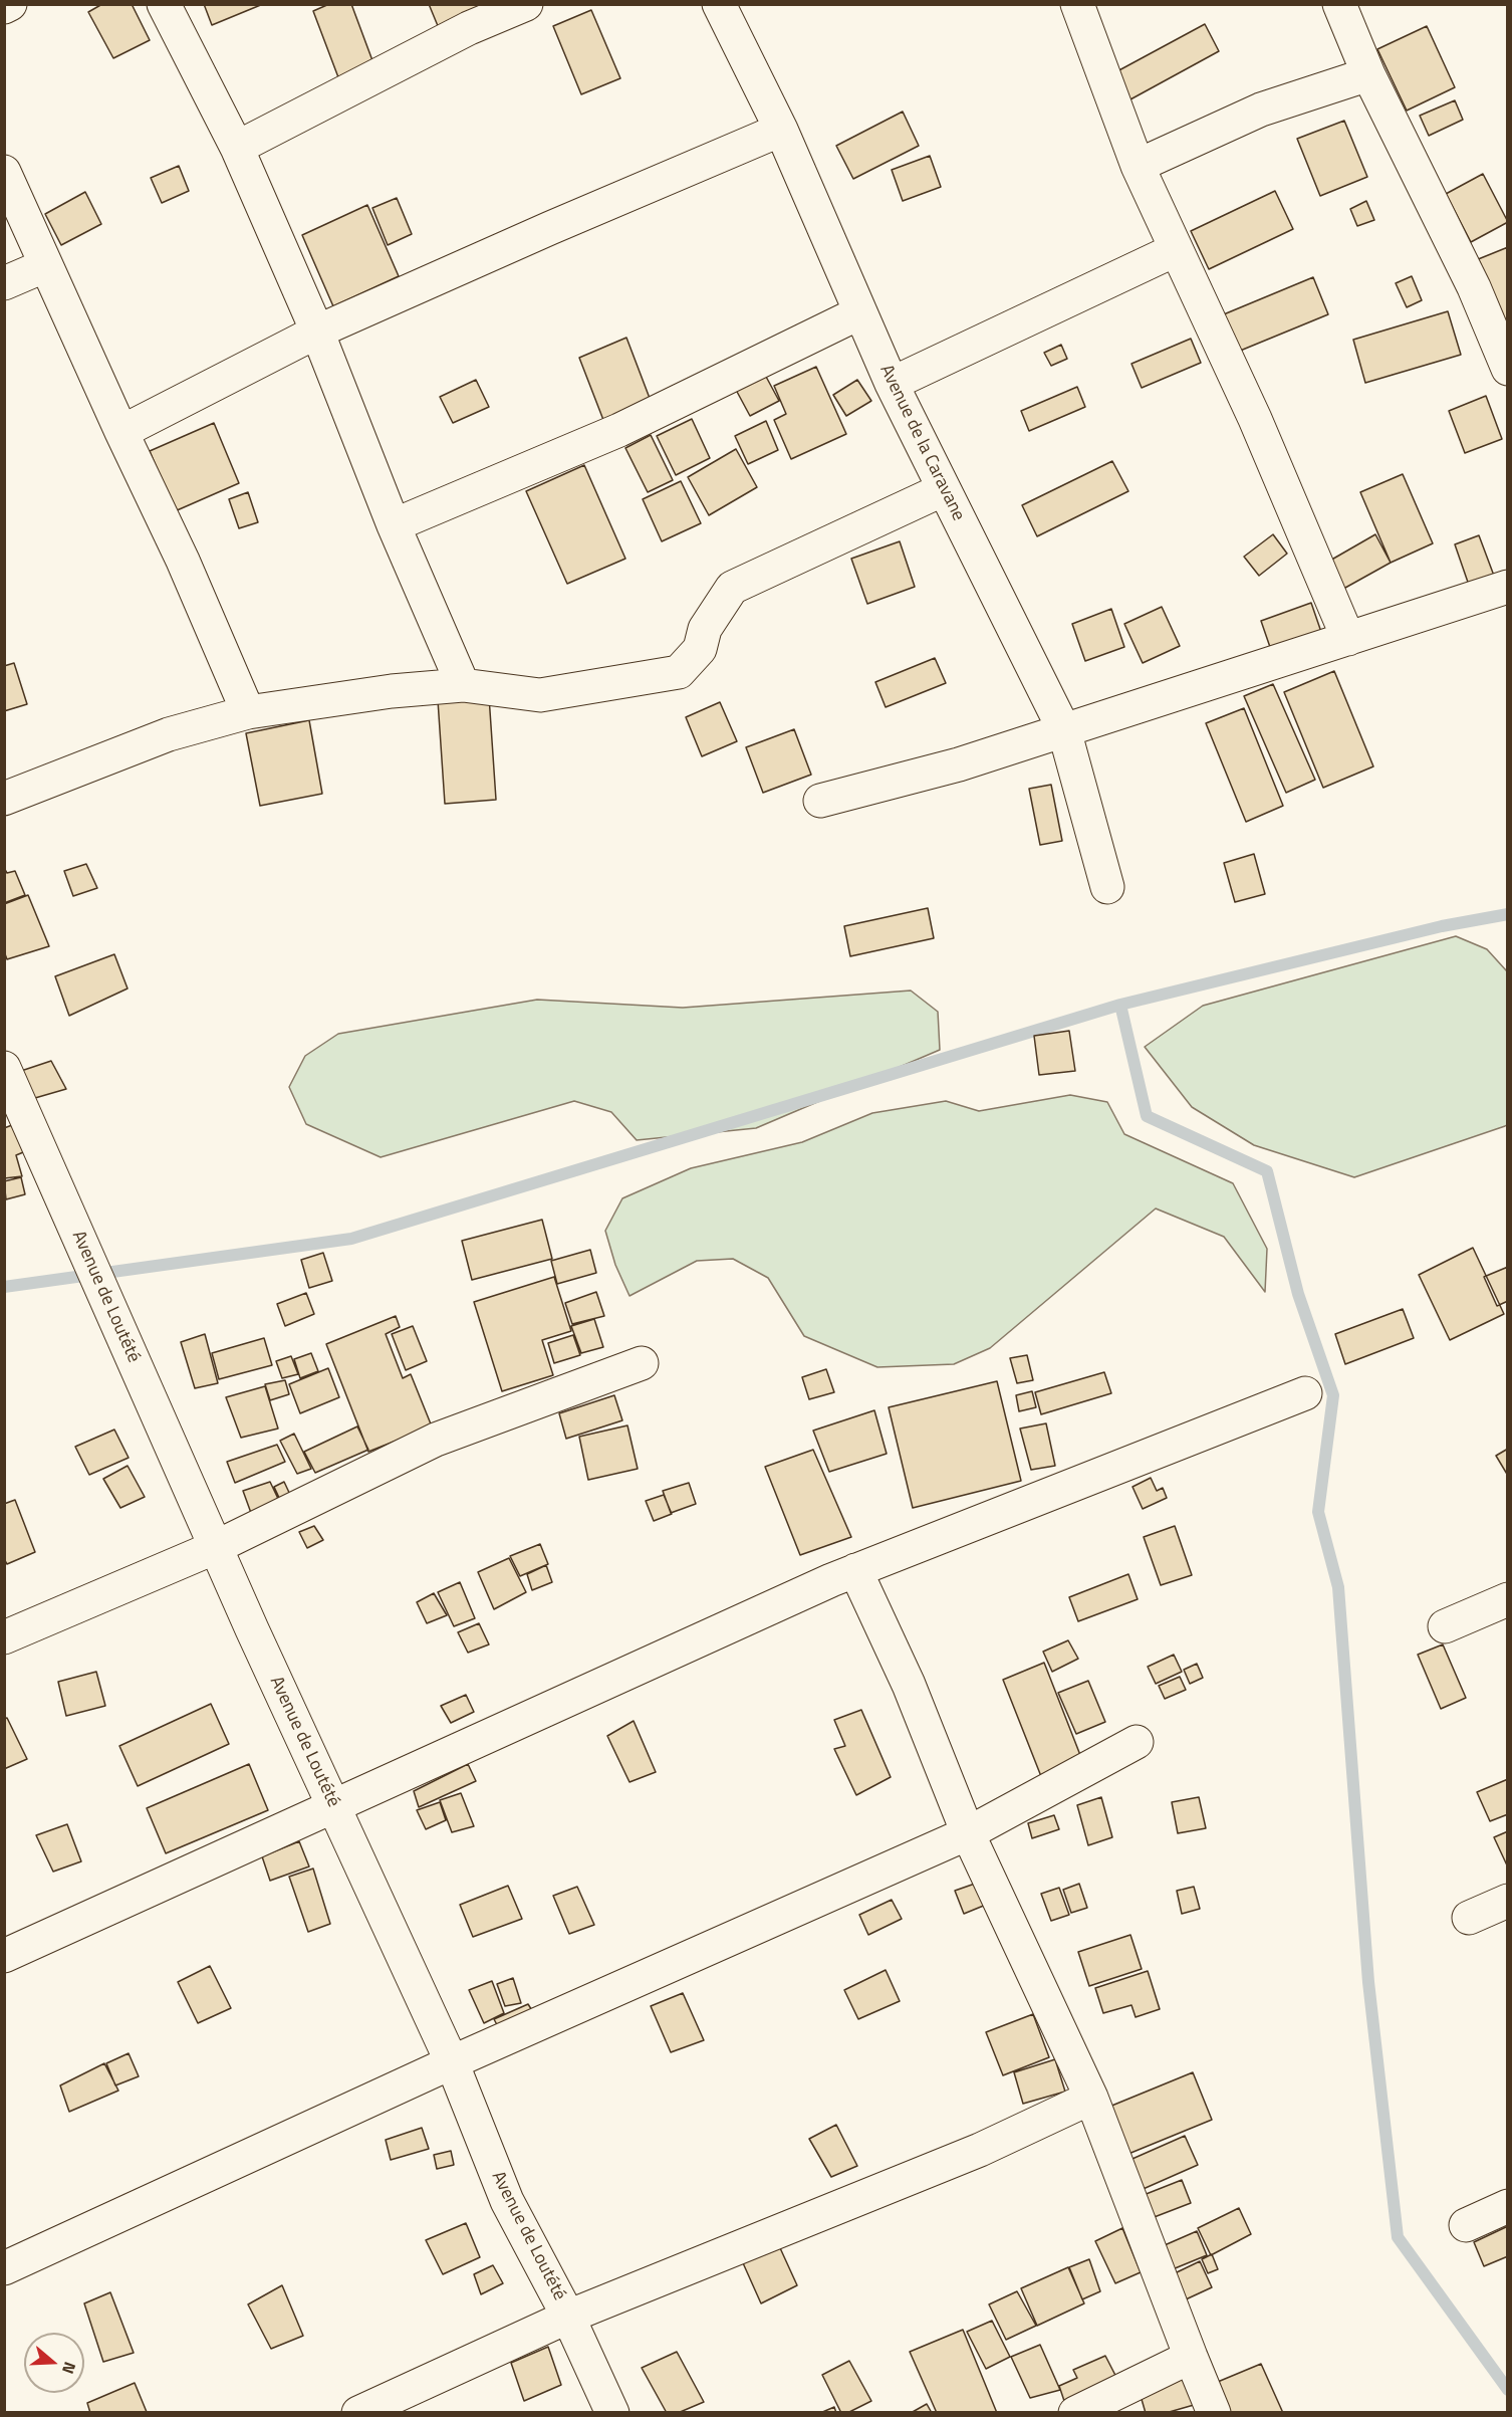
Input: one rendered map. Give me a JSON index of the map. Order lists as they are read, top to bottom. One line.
{"streets":{"street":["Avenue de la Caravane","Avenue de Loutété"]},"north":"right"}
